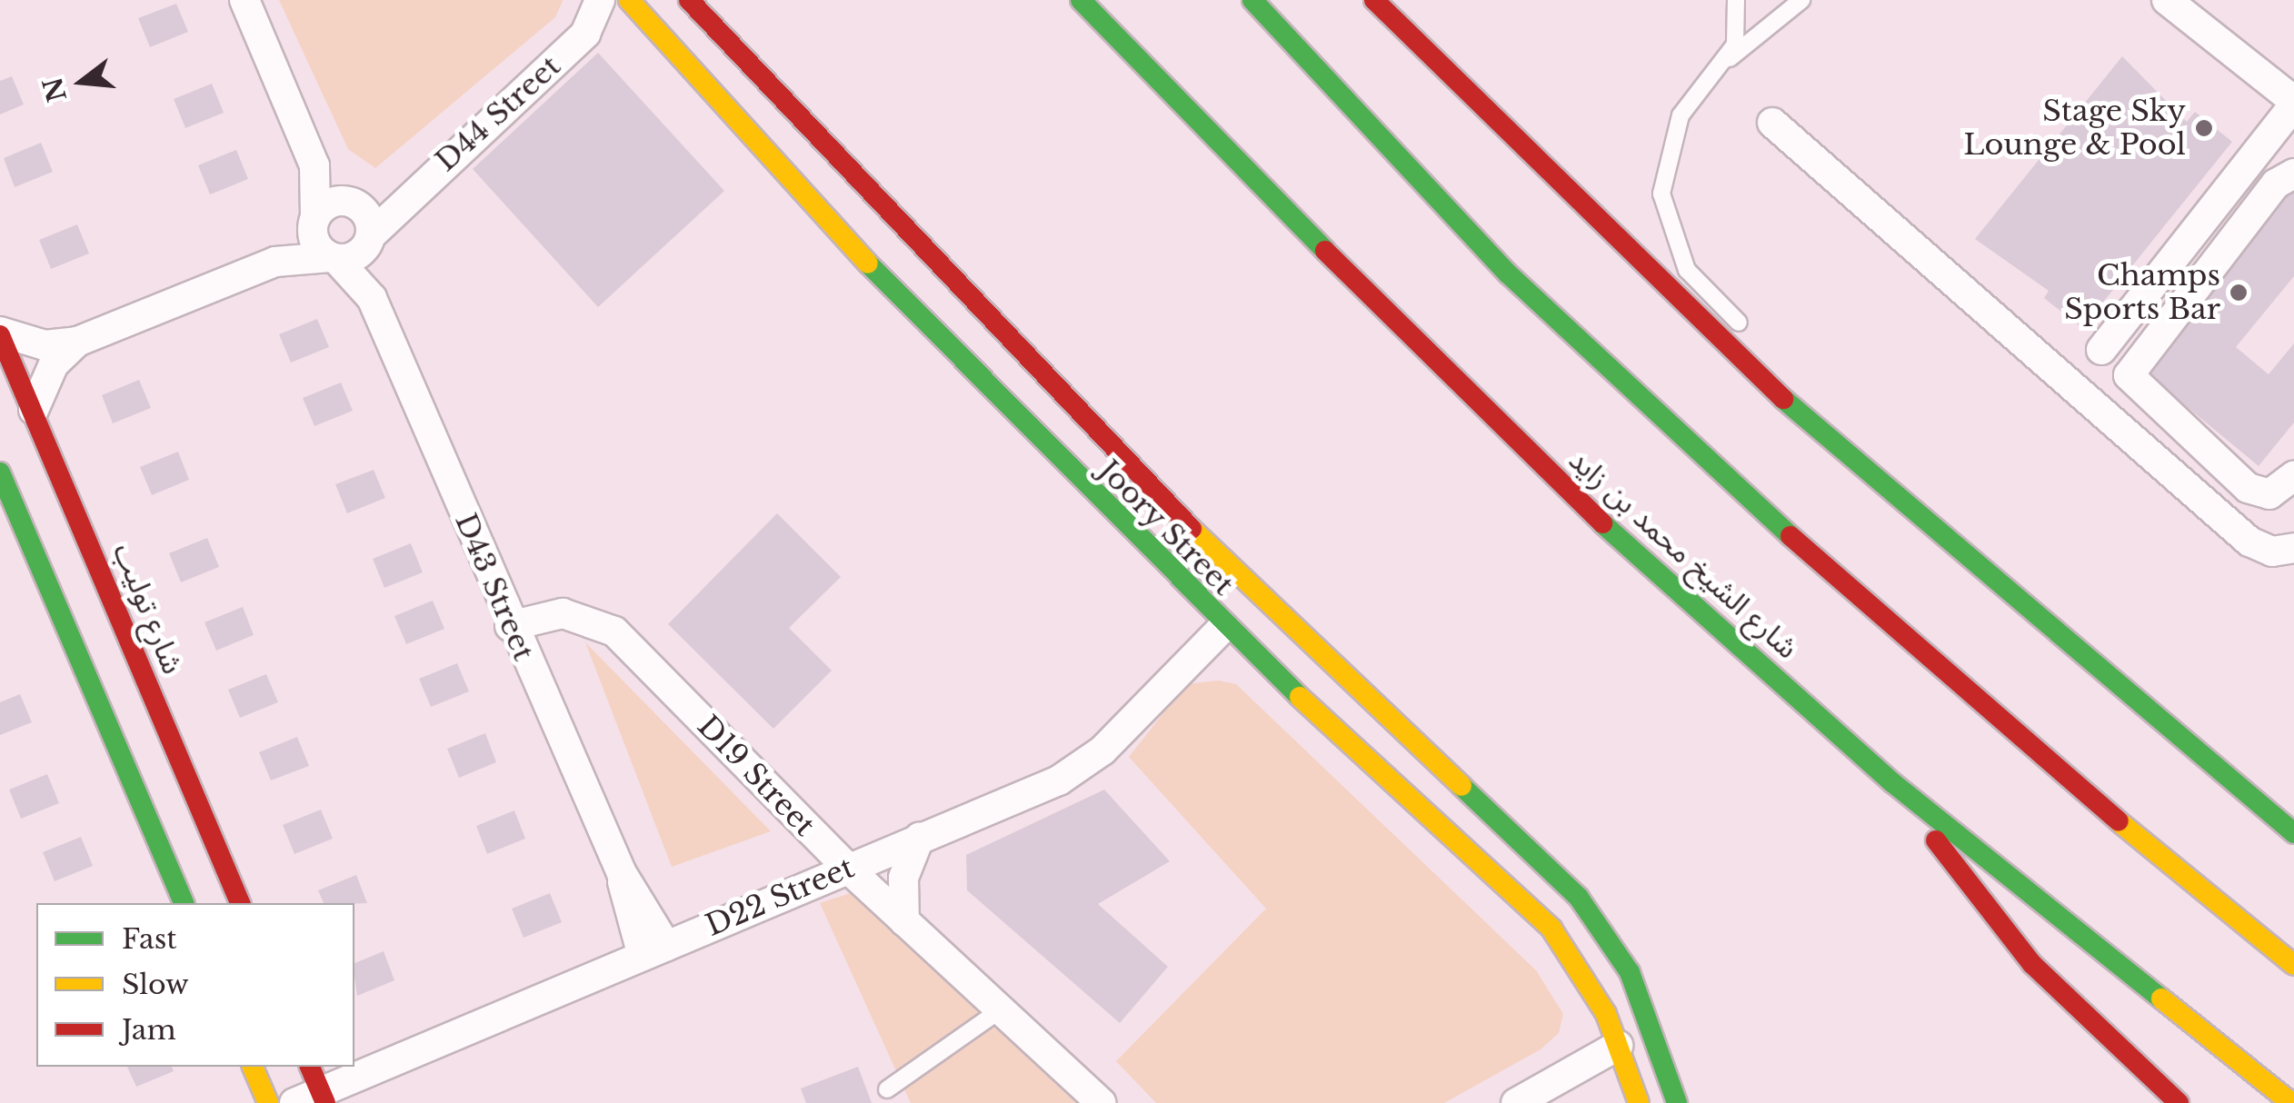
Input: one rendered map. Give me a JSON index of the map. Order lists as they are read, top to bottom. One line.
{"streets":{"main road":["Joory Street","شارع الشيخ محمد بن زايد","شارع توليب"],"street":["D44 Street","D43 Street","D19 Street","D22 Street"]},"crossings":[["D44 Street","Joory Street"],["D44 Street","D43 Street"],["Joory Street","D22 Street"],["D43 Street","D19 Street"],["D43 Street","D22 Street"],["D19 Street","D22 Street"]],"places":["Stage Sky Lounge & Pool","Champs Sports Bar"],"legend":["Fast","Slow","Jam"],"north":"left"}
